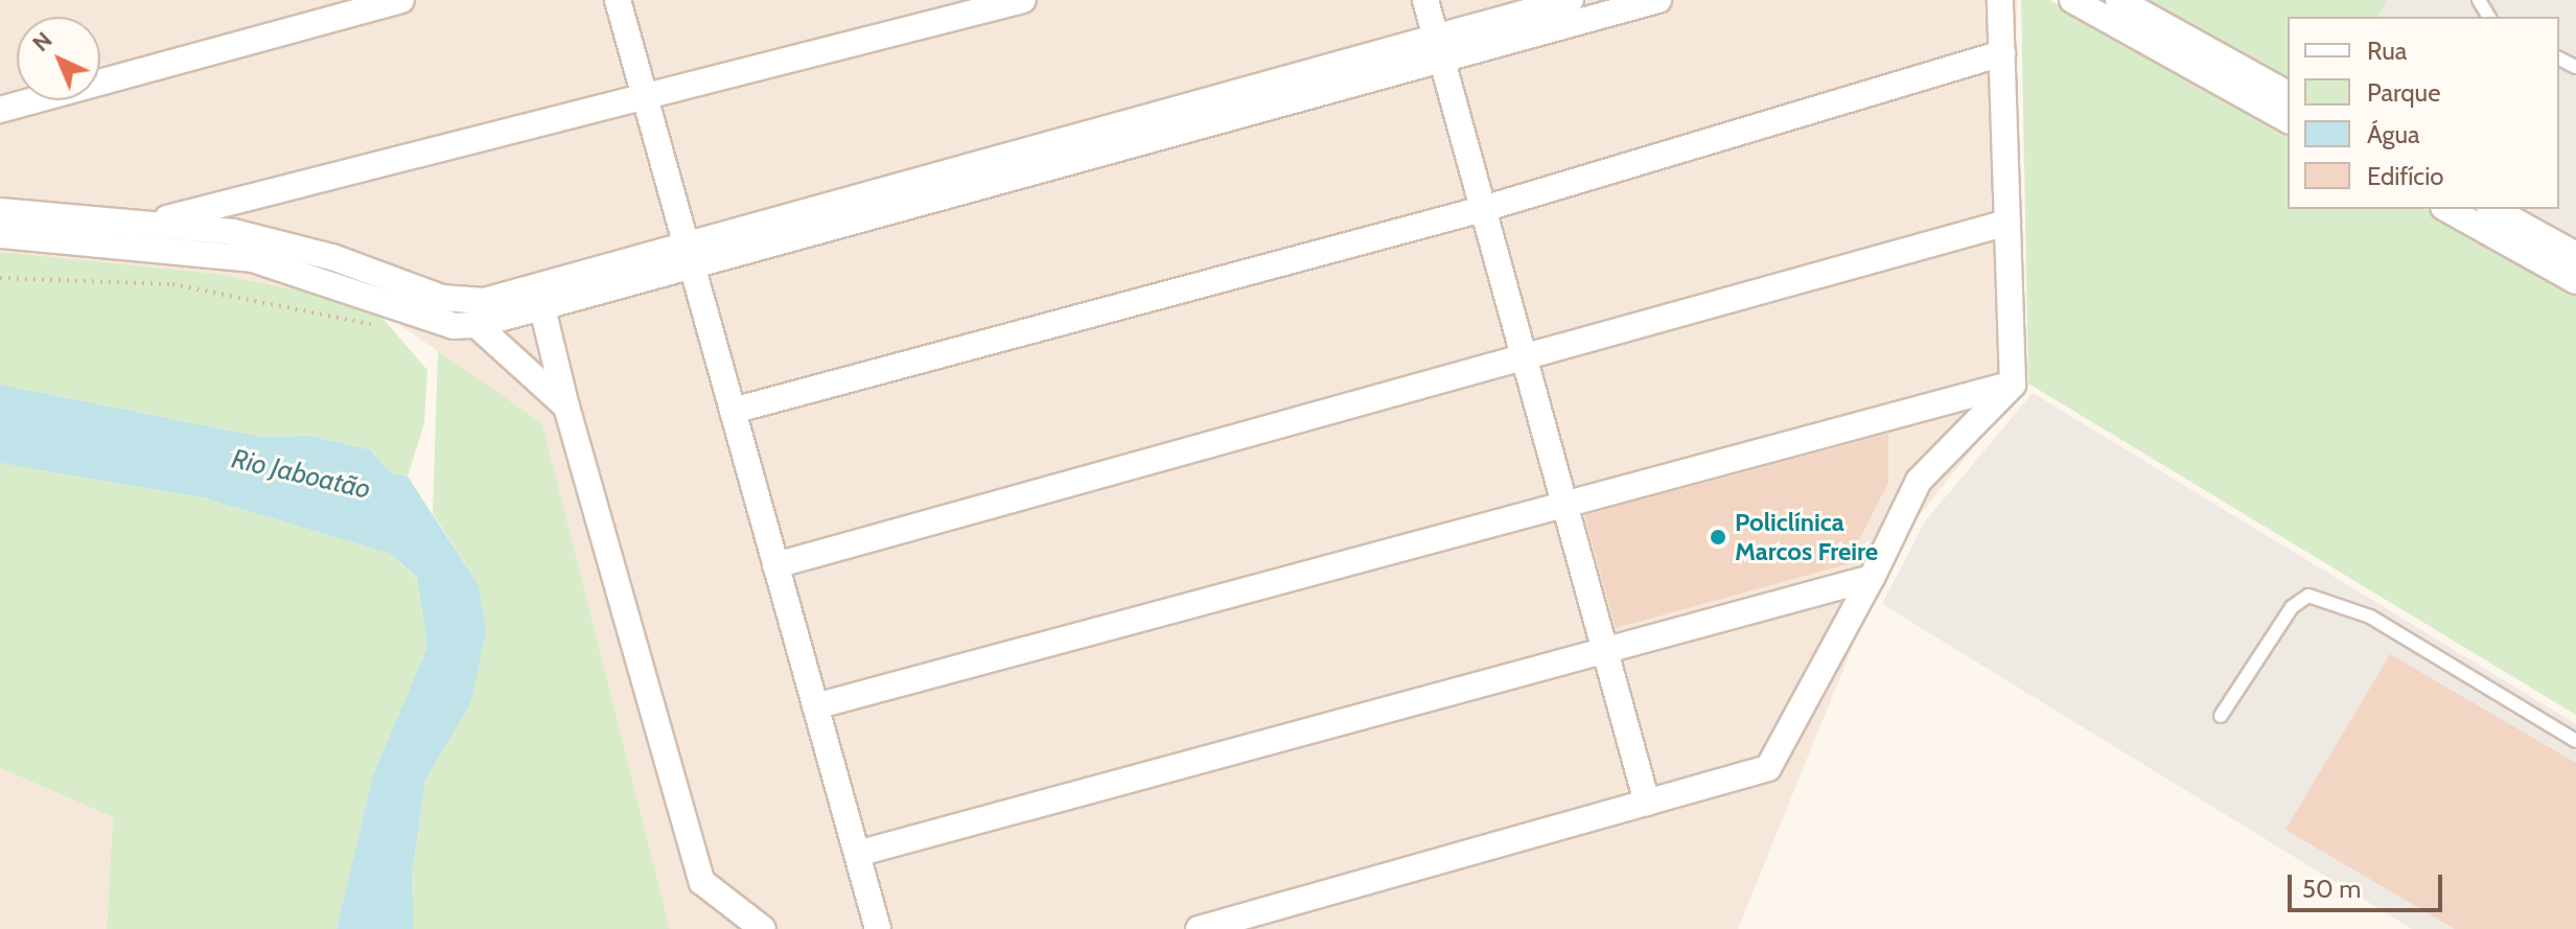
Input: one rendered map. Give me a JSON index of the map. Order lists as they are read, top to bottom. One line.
{"water":["Rio Jaboatão"],"places":["Policlínica Marcos Freire"],"legend":["Rua","Parque","Água","Edifício"],"scale_bar":"50 m","north":"top left"}
